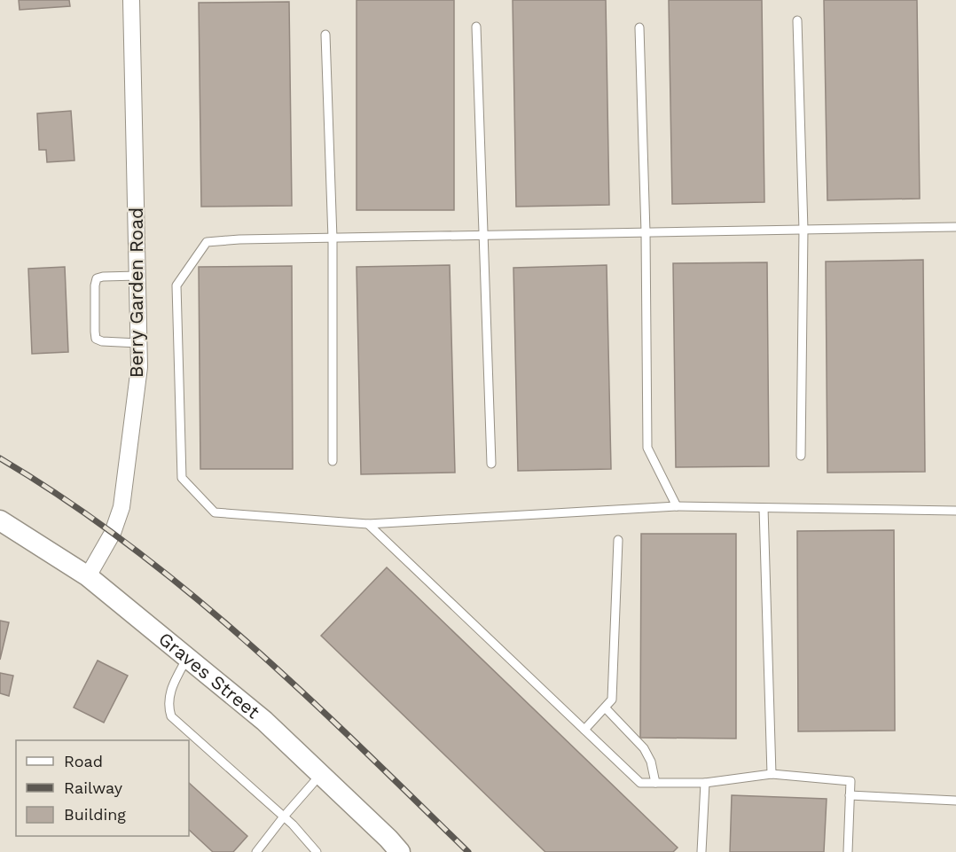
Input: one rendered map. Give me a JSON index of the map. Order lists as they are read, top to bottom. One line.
{"streets":{"street":["Berry Garden Road","Graves Street"]},"crossings":[["Berry Garden Road","Graves Street"]],"legend":["Road","Railway","Building"]}
